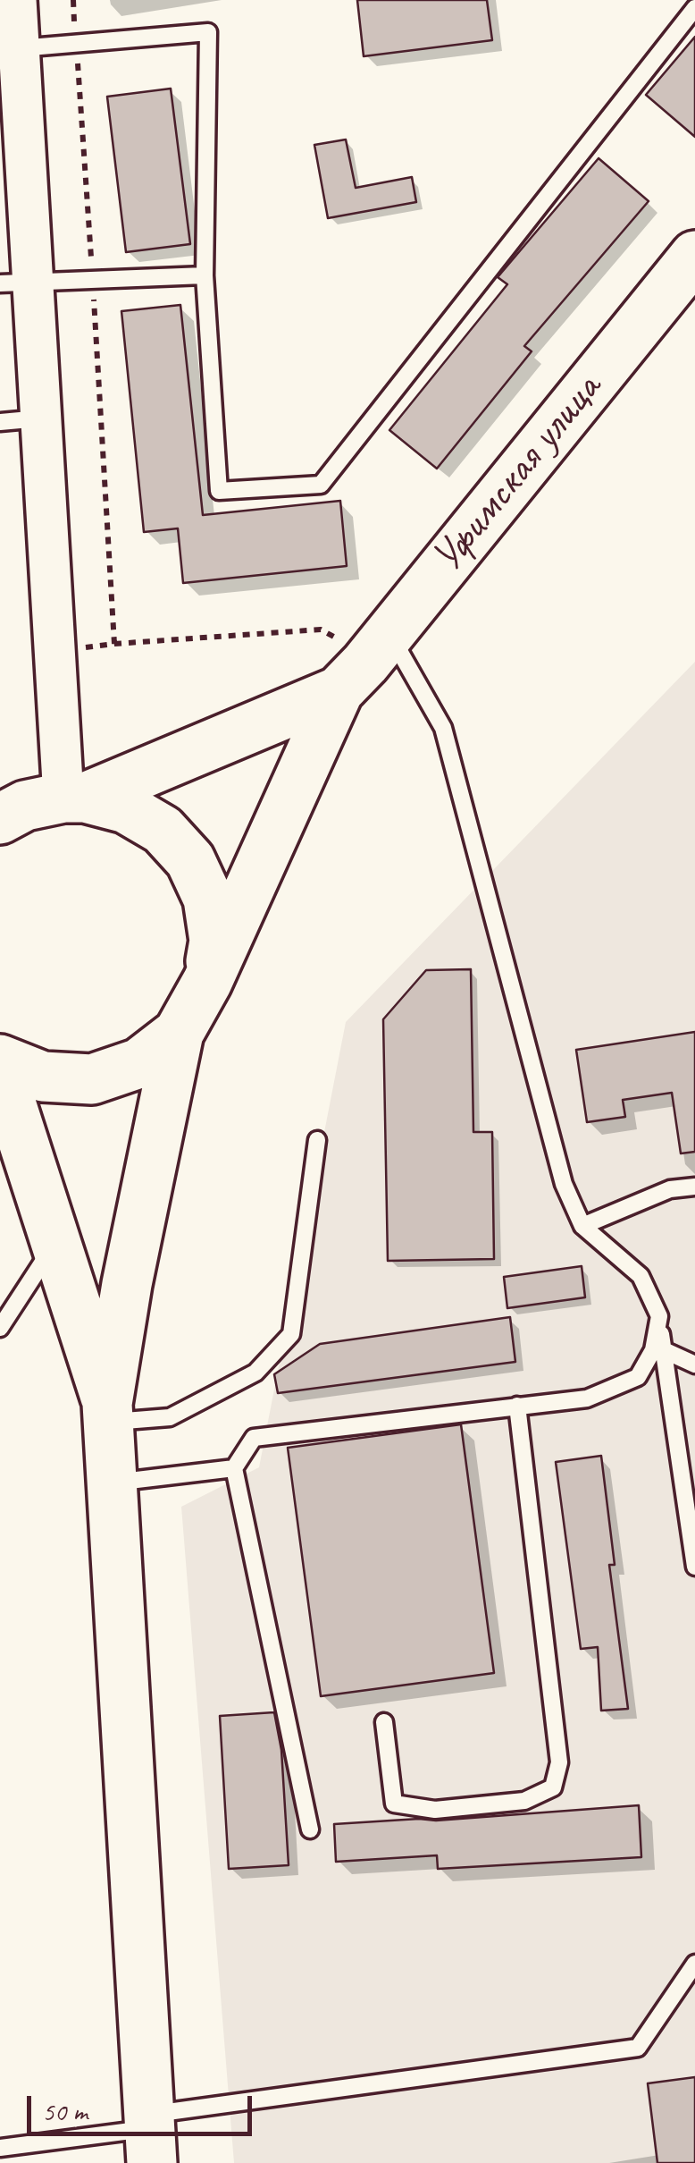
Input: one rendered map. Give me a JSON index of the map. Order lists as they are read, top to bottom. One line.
{"streets":{"main road":["Уфимская улица"]},"scale_bar":"50 m"}
